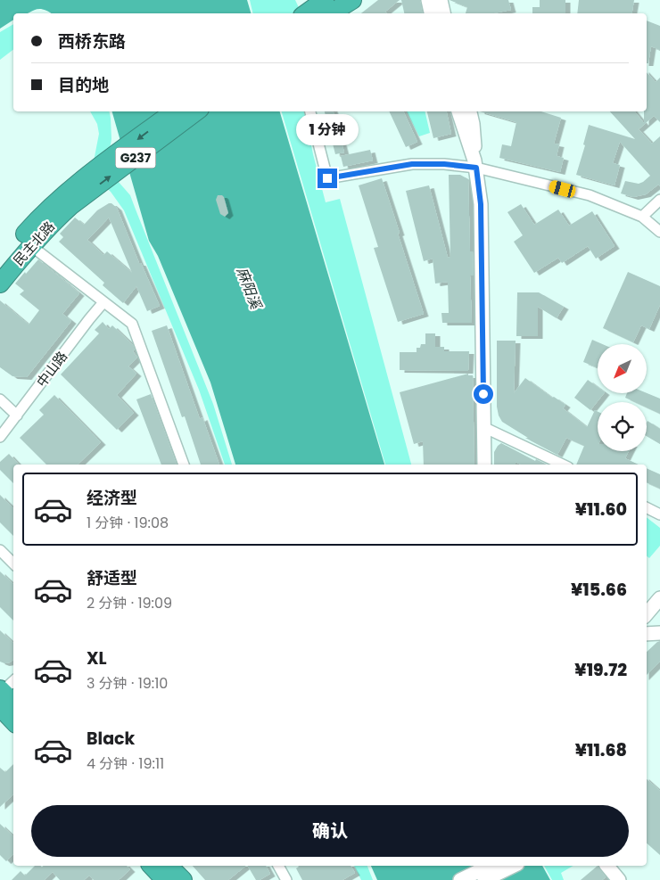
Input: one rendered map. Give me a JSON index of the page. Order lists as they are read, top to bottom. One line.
{"streets":{"highway":["G237","民主北路"],"street":["中山路"]},"crossings":[["G237","民主北路"]],"water":["麻阳溪"],"north":"bottom left","page":{"banner":["西桥东路","目的地"],"bubble":"1 分钟","list":[{"name":"经济型","note":"1 分钟 · 19:08","value":"¥11.60"},{"name":"舒适型","note":"2 分钟 · 19:09","value":"¥15.66"},{"name":"XL","note":"3 分钟 · 19:10","value":"¥19.72"},{"name":"Black","note":"4 分钟 · 19:11","value":"¥11.68"}],"buttons":"确认"}}
